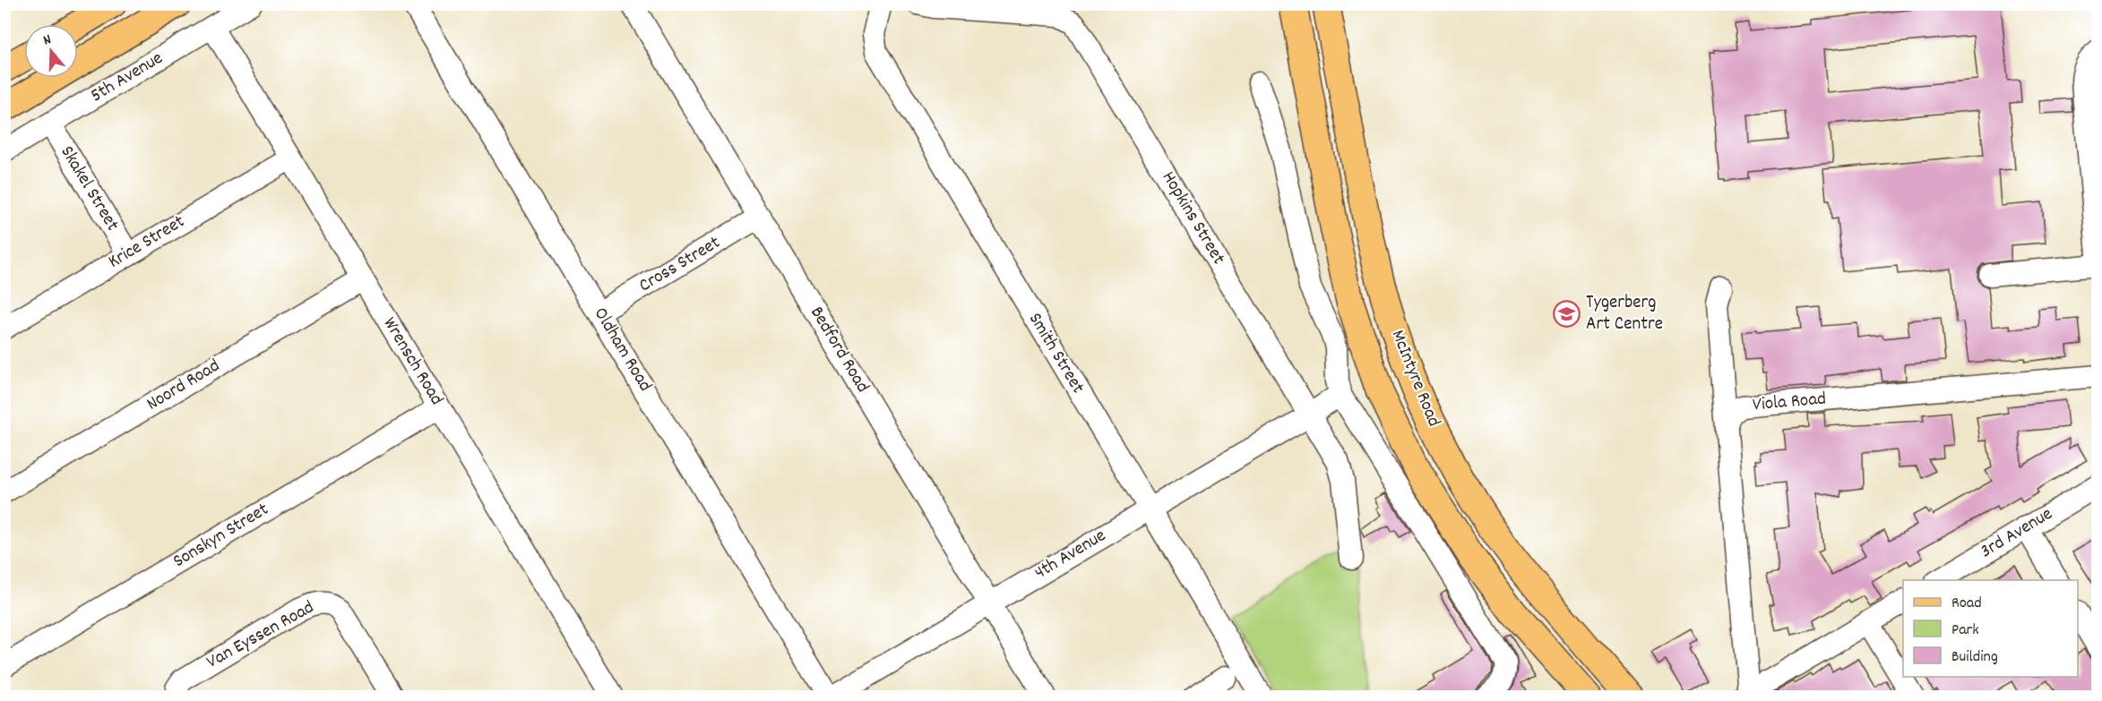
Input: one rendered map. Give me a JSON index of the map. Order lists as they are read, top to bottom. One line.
{"streets":{"main road":["McIntyre Road"],"street":["5th Avenue","Skakel Street","Hopkins Street","Krice Street","Cross Street","Oldham Road","Bedford Road","Smith Street","Wrensch Road","Noord Road","Viola Road","3rd Avenue","Sonskyn Street","4th Avenue","Van Eyssen Road"]},"crossings":[["5th Avenue","Skakel Street"],["5th Avenue","Wrensch Road"],["Skakel Street","Krice Street"],["Hopkins Street","4th Avenue"],["Krice Street","Wrensch Road"],["Cross Street","Oldham Road"],["Cross Street","Bedford Road"],["Bedford Road","4th Avenue"],["Smith Street","4th Avenue"],["Wrensch Road","Noord Road"],["Wrensch Road","Sonskyn Street"]],"places":{"school or university":["Tygerberg Art Centre"]},"legend":["Road","Park","Building"],"north":"top"}
